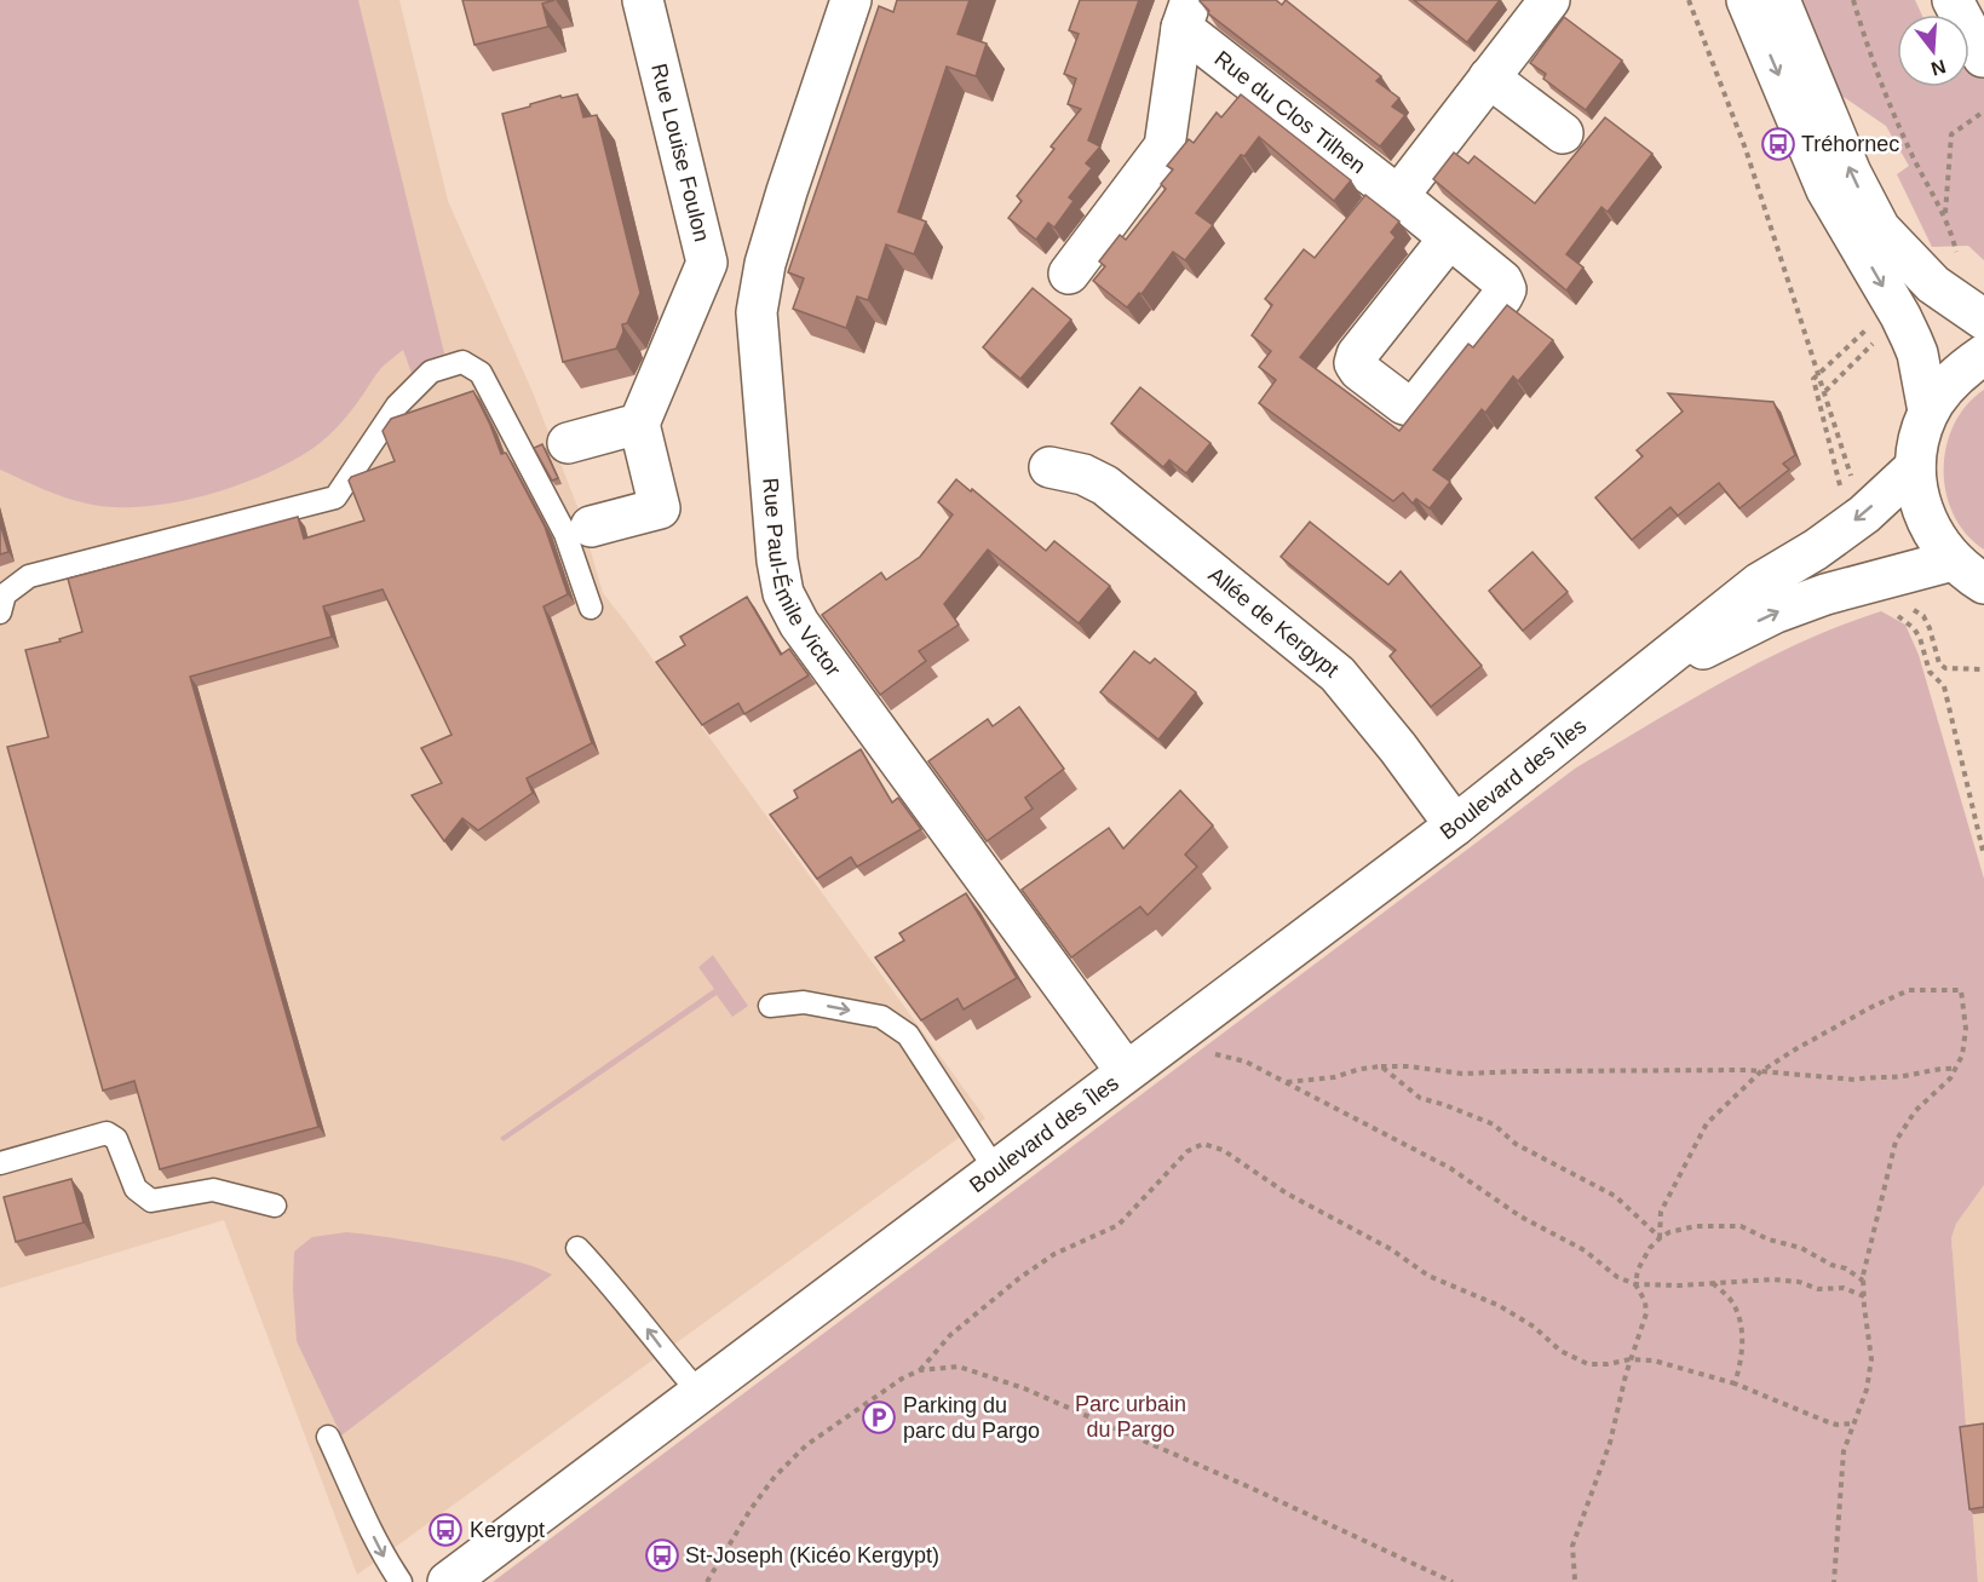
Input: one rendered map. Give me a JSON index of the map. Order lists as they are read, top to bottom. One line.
{"streets":{"street":["Rue du Clos Tilhen","Rue Louise Foulon","Rue Paul-Émile Victor","Allée de Kergypt","Boulevard des Îles"]},"crossings":[["Rue Paul-Émile Victor","Boulevard des Îles"],["Allée de Kergypt","Boulevard des Îles"]],"parks":["Parc urbain du Pargo"],"places":{"bus stop":["Tréhornec","Kergypt","St-Joseph (Kicéo Kergypt)"],"parking":["Parking du parc du Pargo"]},"north":"bottom"}
